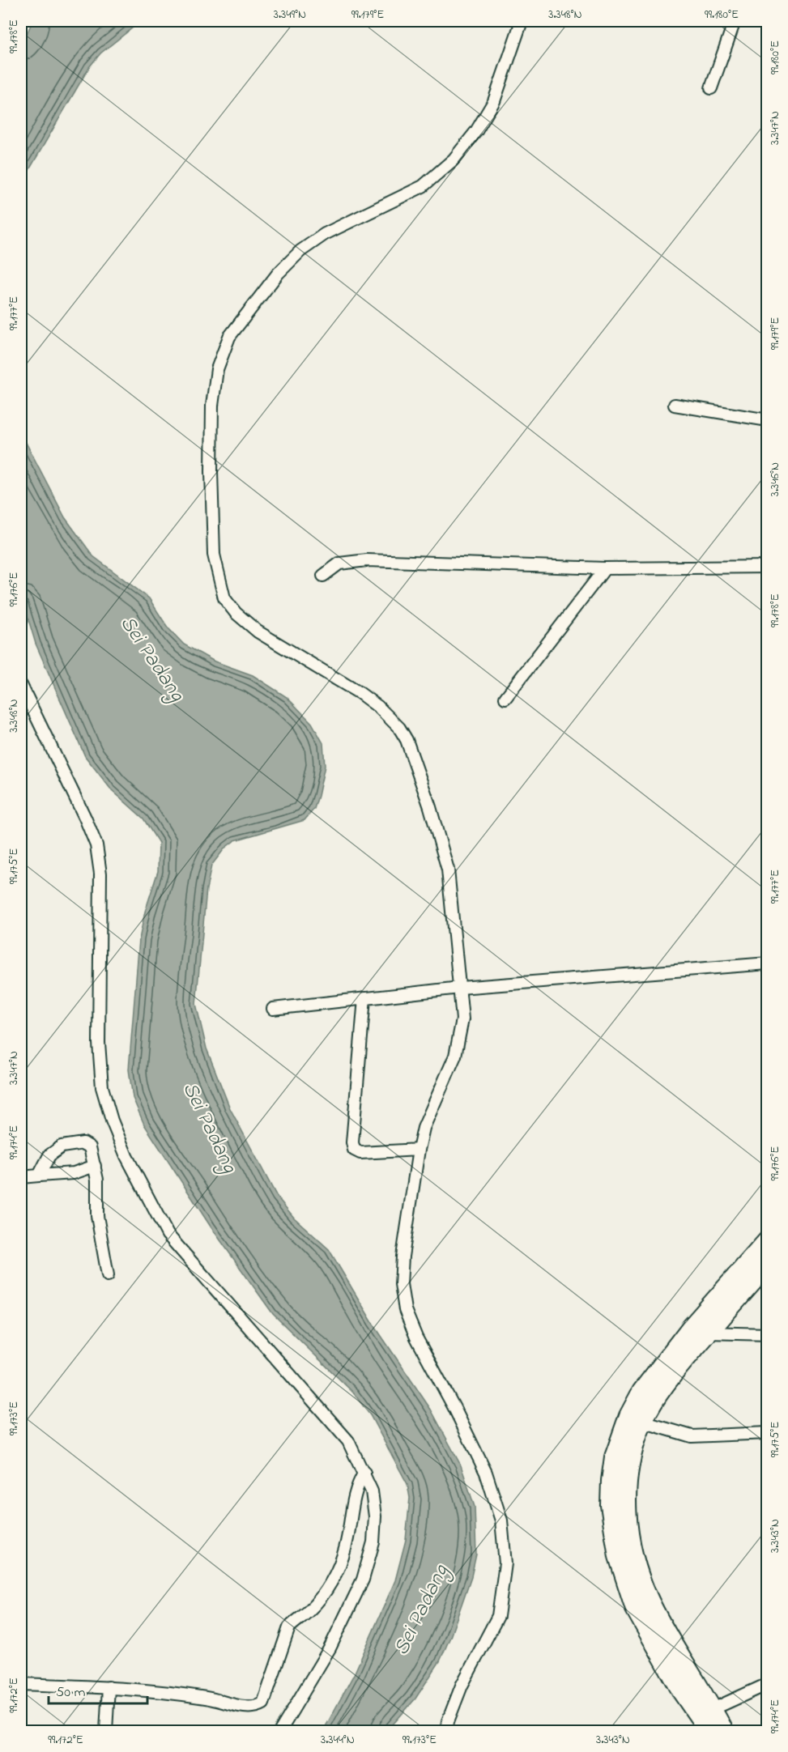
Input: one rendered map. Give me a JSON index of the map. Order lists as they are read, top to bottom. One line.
{"water":["Sei Padang"],"scale_bar":"50 m","coordinates":["3.349°N","99.179°E","3.348°N","99.180°E","99.178°E","3.347°N","99.177°E","3.346°N","99.176°E","99.175°E","99.174°E","99.173°E","3.343°N","99.172°E","3.344°N"]}
